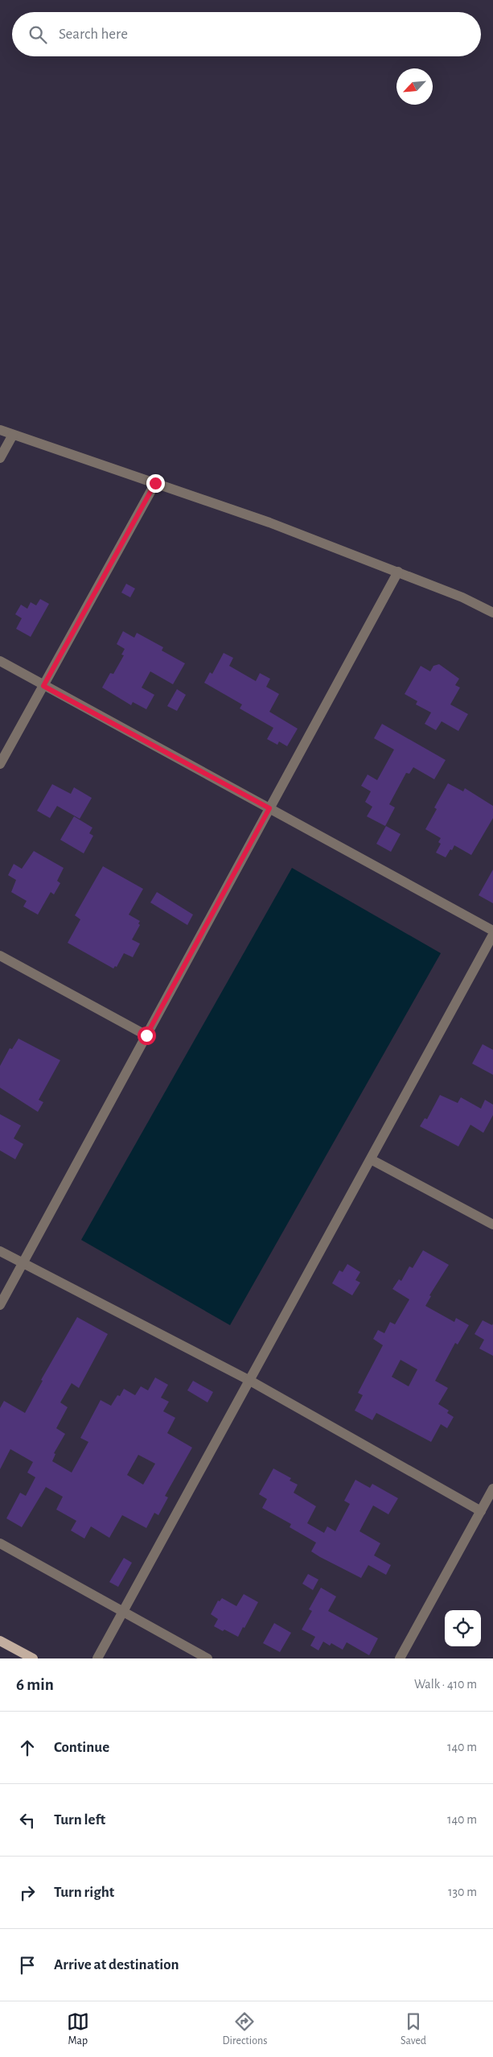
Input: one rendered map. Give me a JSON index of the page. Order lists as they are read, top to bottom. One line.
{"north":"bottom left","page":{"search":"Search here","heading":["6 min","Walk · 410 m"],"list":[["Continue","140 m"],["Turn left","140 m"],["Turn right","130 m"],"Arrive at destination"],"nav":["Map","Directions","Saved"]}}
